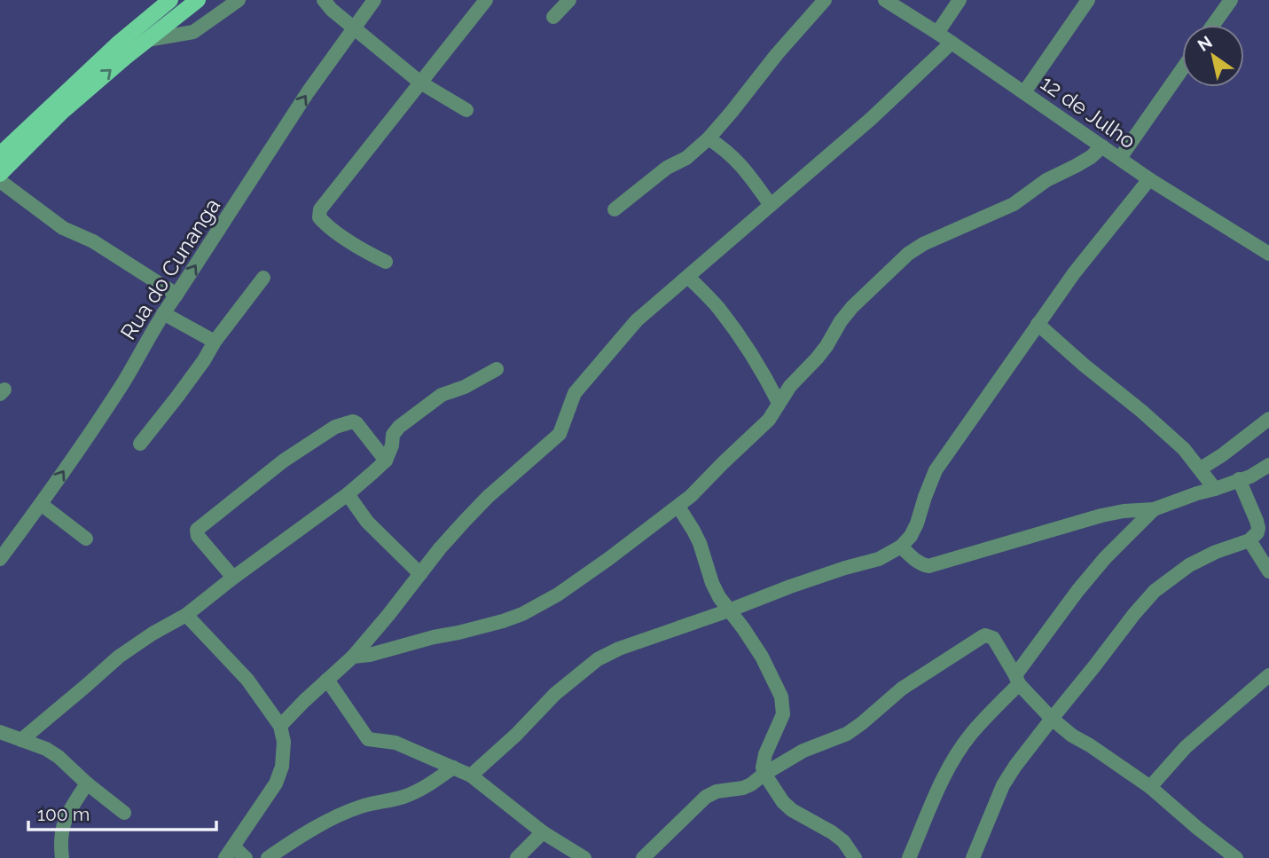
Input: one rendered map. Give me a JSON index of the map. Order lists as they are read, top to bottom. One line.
{"streets":{"street":["12 de Julho","Rua do Cunanga"]},"scale_bar":"100 m","north":"top left"}
